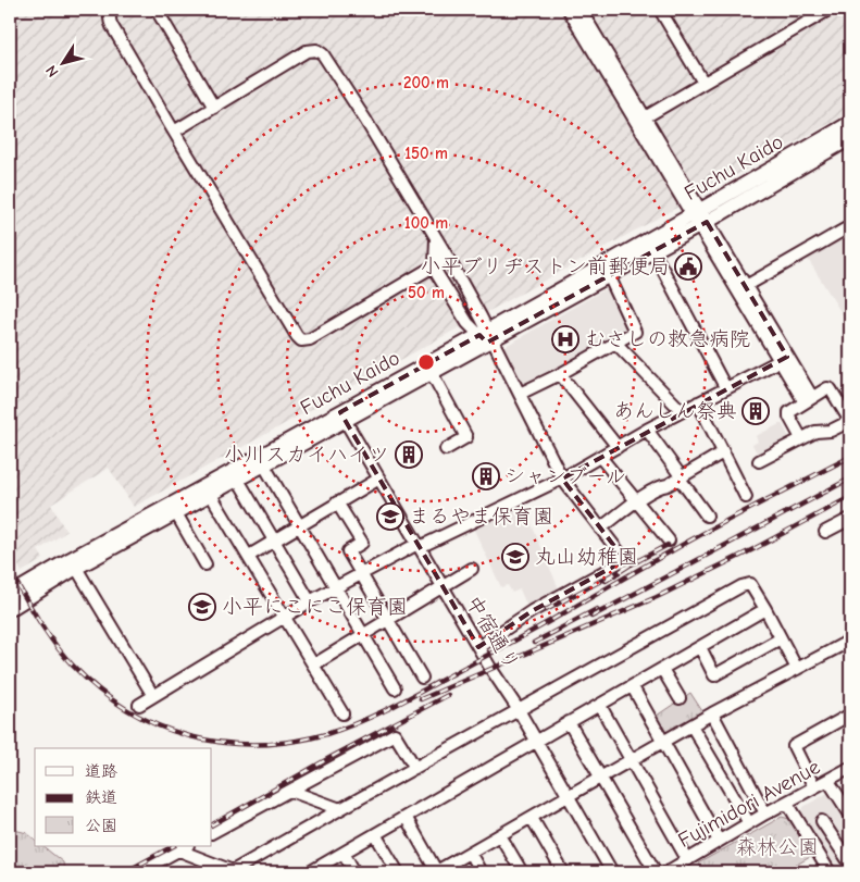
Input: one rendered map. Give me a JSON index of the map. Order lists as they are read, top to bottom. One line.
{"streets":{"main road":["Fuchu Kaido"],"street":["中宿通り","Fujimidori Avenue"]},"crossings":[["Fuchu Kaido","中宿通り"]],"parks":["森林公園"],"places":{"public building":["小平ブリヂストン前郵便局"],"hospital":["むさしの救急病院"],"building":["あんしん祭典","小川スカイハイツ","シャンブール"],"school or university":["まるやま保育園","丸山幼稚園","小平にこにこ保育園"]},"legend":["道路","鉄道","公園"],"north":"bottom left","rings":["200 m","150 m","100 m","50 m"]}
